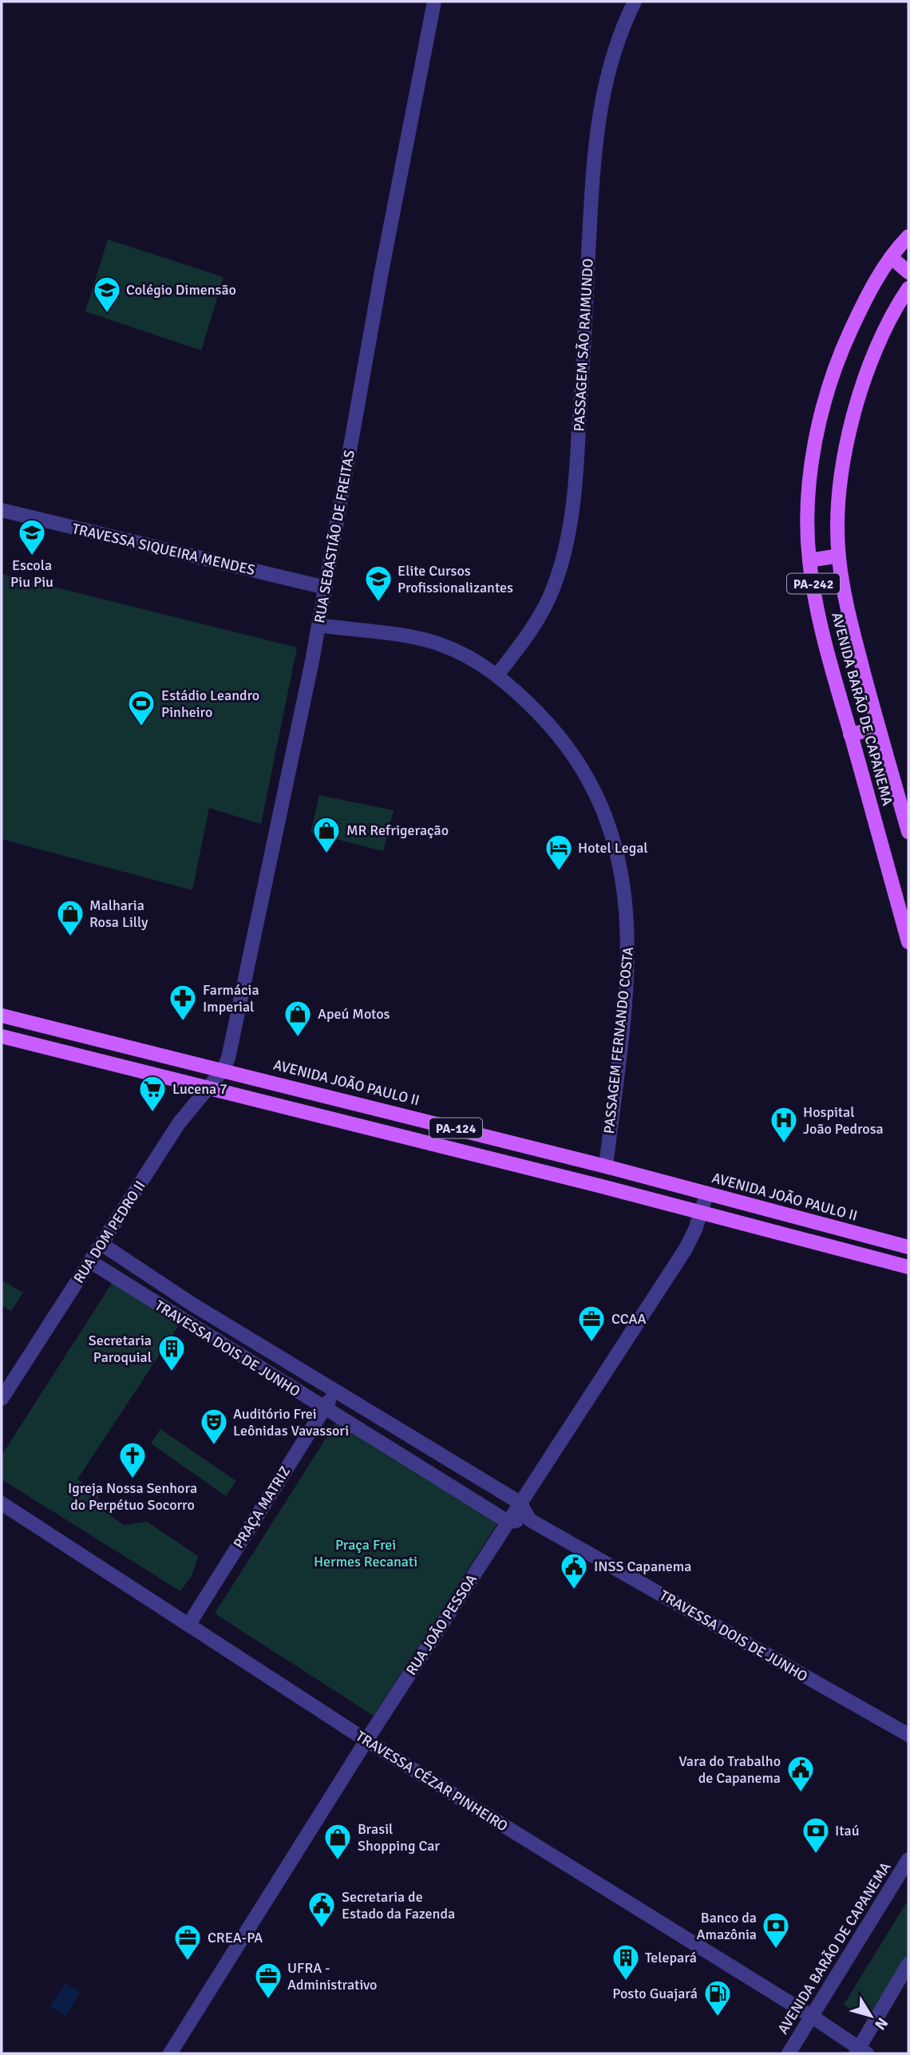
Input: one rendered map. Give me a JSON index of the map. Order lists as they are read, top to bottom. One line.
{"streets":{"main road":["PA-242","AVENIDA BARÃO DE CAPANEMA","AVENIDA JOÃO PAULO II","PA-124"],"street":["PASSAGEM SÃO RAIMUNDO","RUA SEBASTIÃO DE FREITAS","TRAVESSA SIQUEIRA MENDES","PASSAGEM FERNANDO COSTA","RUA DOM PEDRO II","TRAVESSA DOIS DE JUNHO","PRAÇA MATRIZ","RUA JOÃO PESSOA","TRAVESSA CÉZAR PINHEIRO"]},"crossings":[["PASSAGEM SÃO RAIMUNDO","PASSAGEM FERNANDO COSTA"],["RUA SEBASTIÃO DE FREITAS","TRAVESSA SIQUEIRA MENDES"],["RUA SEBASTIÃO DE FREITAS","PASSAGEM FERNANDO COSTA"],["RUA SEBASTIÃO DE FREITAS","AVENIDA JOÃO PAULO II"],["RUA SEBASTIÃO DE FREITAS","RUA DOM PEDRO II"],["AVENIDA BARÃO DE CAPANEMA","TRAVESSA CÉZAR PINHEIRO"],["PASSAGEM FERNANDO COSTA","AVENIDA JOÃO PAULO II"],["AVENIDA JOÃO PAULO II","RUA DOM PEDRO II"],["AVENIDA JOÃO PAULO II","RUA JOÃO PESSOA"],["PA-124","RUA DOM PEDRO II"],["PA-124","RUA JOÃO PESSOA"],["RUA DOM PEDRO II","TRAVESSA DOIS DE JUNHO"],["TRAVESSA DOIS DE JUNHO","PRAÇA MATRIZ"],["TRAVESSA DOIS DE JUNHO","RUA JOÃO PESSOA"],["PRAÇA MATRIZ","TRAVESSA CÉZAR PINHEIRO"],["RUA JOÃO PESSOA","TRAVESSA CÉZAR PINHEIRO"]],"parks":["Praça Frei Hermes Recanati"],"places":{"school or university":["Colégio Dimensão","Escola Piu Piu","Elite Cursos Profissionalizantes"],"sports":["Estádio Leandro Pinheiro"],"shop":["MR Refrigeração","Malharia Rosa Lilly","Apeú Motos","Brasil Shopping Car"],"hotel":["Hotel Legal"],"pharmacy":["Farmácia Imperial"],"supermarket":["Lucena 7"],"hospital":["Hospital João Pedrosa"],"office":["CCAA","CREA-PA","UFRA - Administrativo"],"building":["Secretaria Paroquial","Telepará"],"theatre":["Auditório Frei Leônidas Vavassori"],"church":["Igreja Nossa Senhora do Perpétuo Socorro"],"public building":["INSS Capanema","Vara do Trabalho de Capanema","Secretaria de Estado da Fazenda"],"bank":["Itaú","Banco da Amazônia"],"fuel station":["Posto Guajará"]},"north":"bottom right"}
